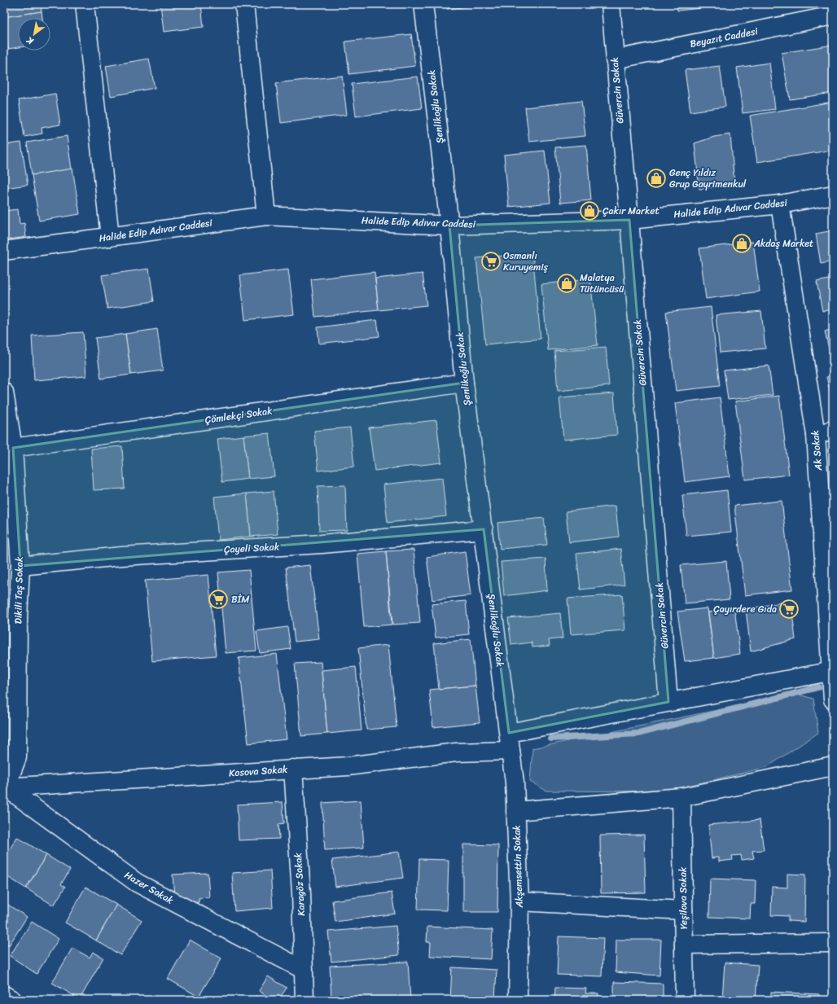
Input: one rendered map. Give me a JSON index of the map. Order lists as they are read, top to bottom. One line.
{"streets":{"street":["Beyazıt Caddesi","Güvercin Sokak","Şenlikoğlu Sokak","Halide Edip Adıvar Caddesi","Çömlekçi Sokak","Ak Sokak","Çayeli Sokak","Dikili Taş Sokak","Kosova Sokak","Akşemsettin Sokak","Karagöz Sokak","Hazer Sokak","Yeşilova Sokak"]},"crossings":[["Beyazıt Caddesi","Güvercin Sokak"],["Güvercin Sokak","Halide Edip Adıvar Caddesi"],["Şenlikoğlu Sokak","Halide Edip Adıvar Caddesi"],["Şenlikoğlu Sokak","Çömlekçi Sokak"],["Şenlikoğlu Sokak","Çayeli Sokak"],["Şenlikoğlu Sokak","Akşemsettin Sokak"],["Halide Edip Adıvar Caddesi","Ak Sokak"],["Çömlekçi Sokak","Dikili Taş Sokak"],["Çayeli Sokak","Dikili Taş Sokak"],["Dikili Taş Sokak","Kosova Sokak"],["Dikili Taş Sokak","Hazer Sokak"],["Kosova Sokak","Akşemsettin Sokak"],["Kosova Sokak","Karagöz Sokak"],["Kosova Sokak","Hazer Sokak"],["Karagöz Sokak","Hazer Sokak"]],"places":{"shop":["Genç Yıldız Grup Gayrimenkul","Çakır Market","Akdaş Market","Malatya Tütüncüsü"],"supermarket":["Osmanlı Kuruyemiş","BİM","Çayırdere Gıda"]},"north":"bottom left"}
